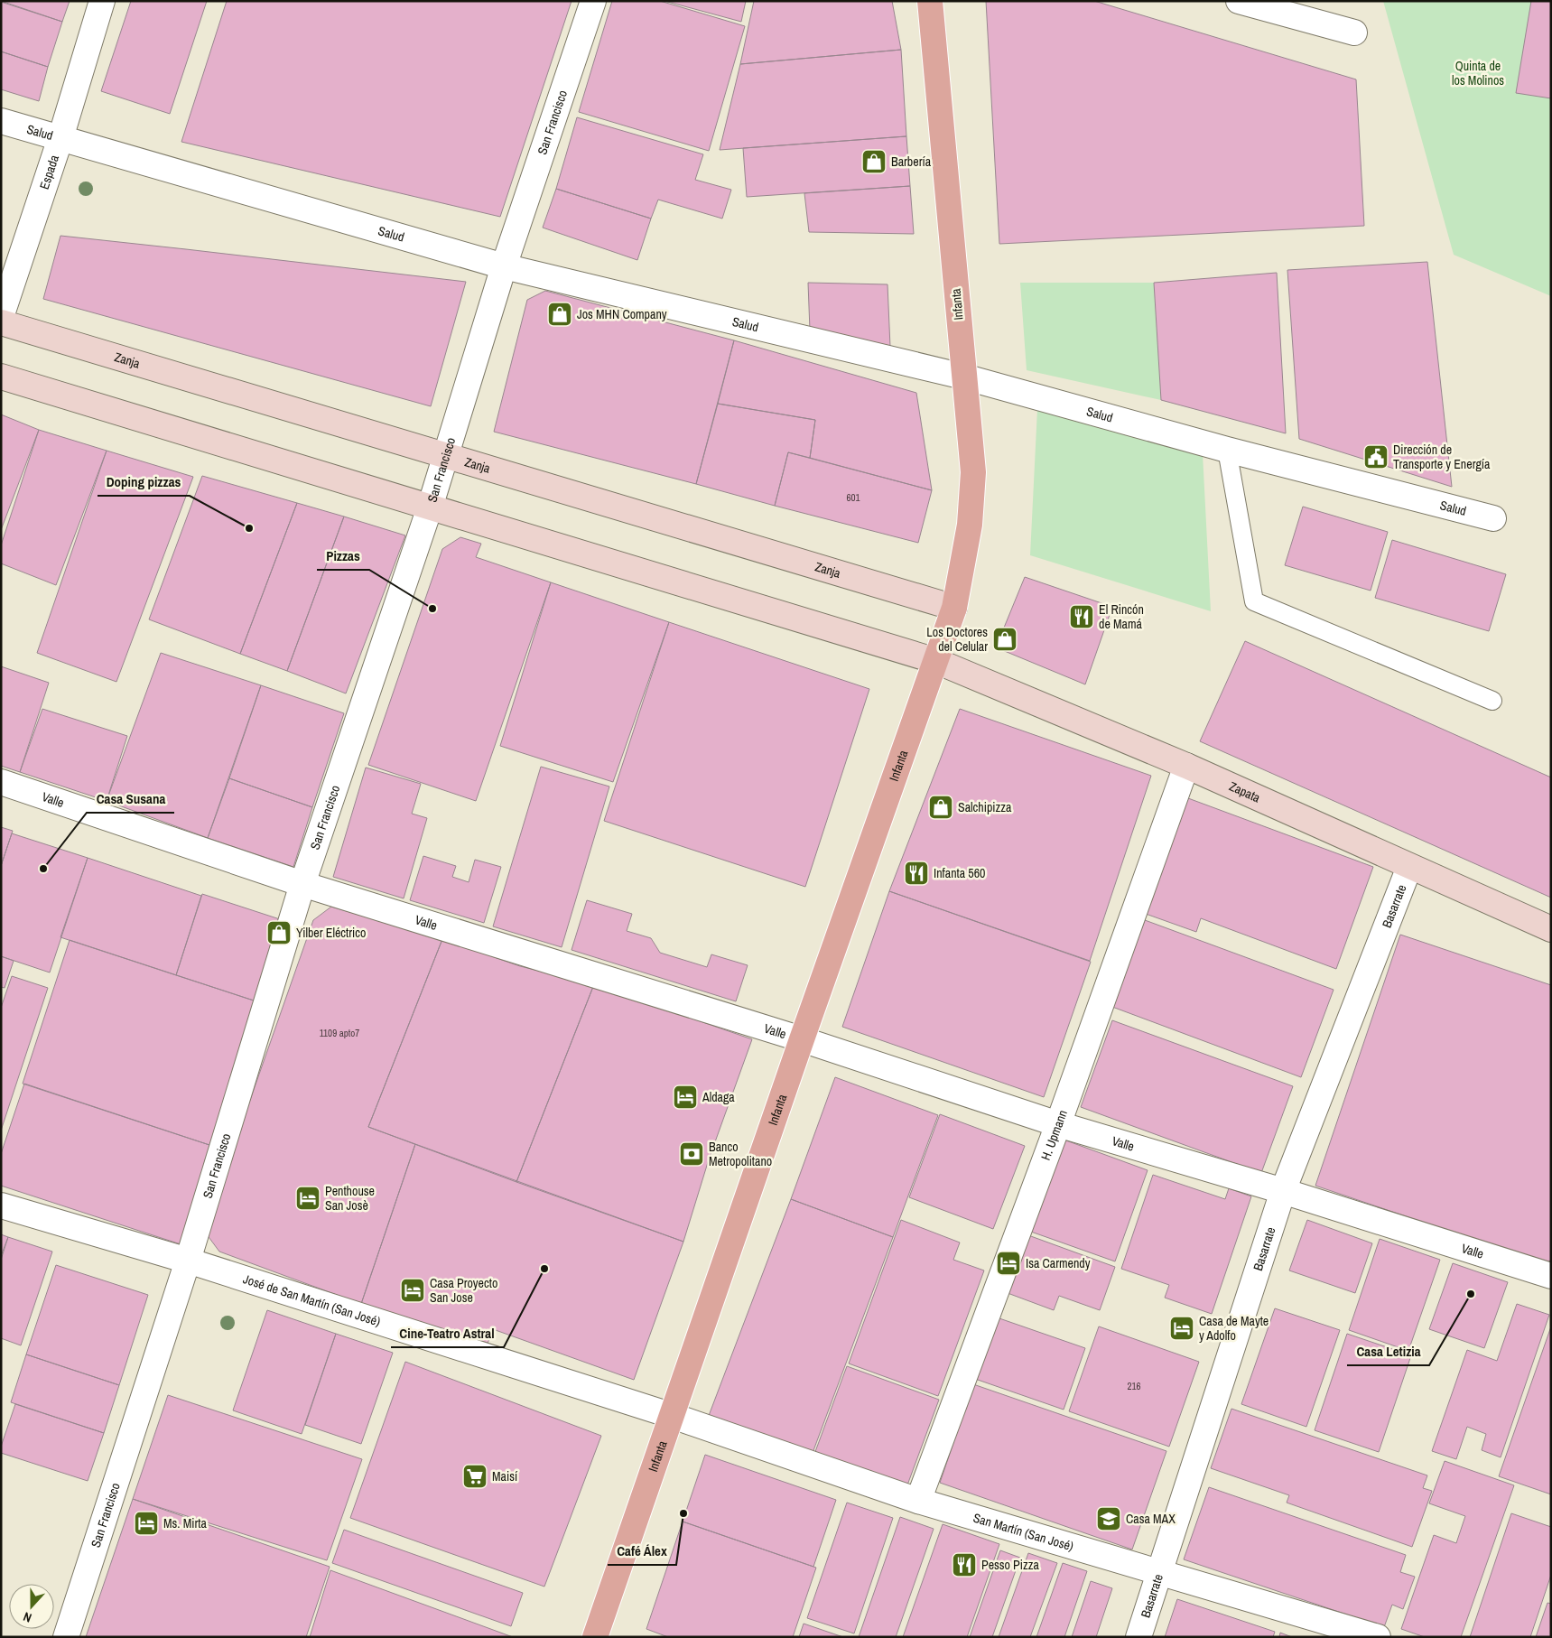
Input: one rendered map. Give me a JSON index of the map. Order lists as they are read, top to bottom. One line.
{"streets":{"main road":["Infanta","Zanja","Zapata"],"street":["San Francisco","Salud","Espada","Valle","Basarrate","H. Upmann","José de San Martín (San José)","San Martín (San José)"]},"crossings":[["San Francisco","Salud"],["San Francisco","Zanja"],["San Francisco","Valle"],["San Francisco","José de San Martín (San José)"],["Salud","Espada"],["Salud","Infanta"],["Infanta","Zanja"],["Infanta","Zapata"],["Infanta","Valle"],["Infanta","José de San Martín (San José)"],["Infanta","San Martín (San José)"],["Zapata","Basarrate"],["Zapata","H. Upmann"],["Valle","Basarrate"],["Valle","H. Upmann"],["Basarrate","San Martín (San José)"],["H. Upmann","San Martín (San José)"],["José de San Martín (San José)","San Martín (San José)"]],"parks":["Quinta de los Molinos"],"places":{"shop":["Barbería","Jos MHN Company","Los Doctores del Celular","Salchipizza","Yilber Eléctrico"],"public building":["Dirección de Transporte y Energía"],"other":["Doping pizzas","Pizzas","Casa Susana","Cine-Teatro Astral","Casa Letizia","Café Álex"],"restaurant":["El Rincón de Mamá","Infanta 560","Pesso Pizza"],"hotel":["Aldaga","Penthouse San Josè","Isa Carmendy","Casa Proyecto San Jose","Casa de Mayte y Adolfo","Ms. Mirta"],"bank":["Banco Metropolitano"],"supermarket":["Maisí"],"school or university":["Casa MAX"]},"house_numbers":["601","1109 apto7","216"],"north":"bottom"}
